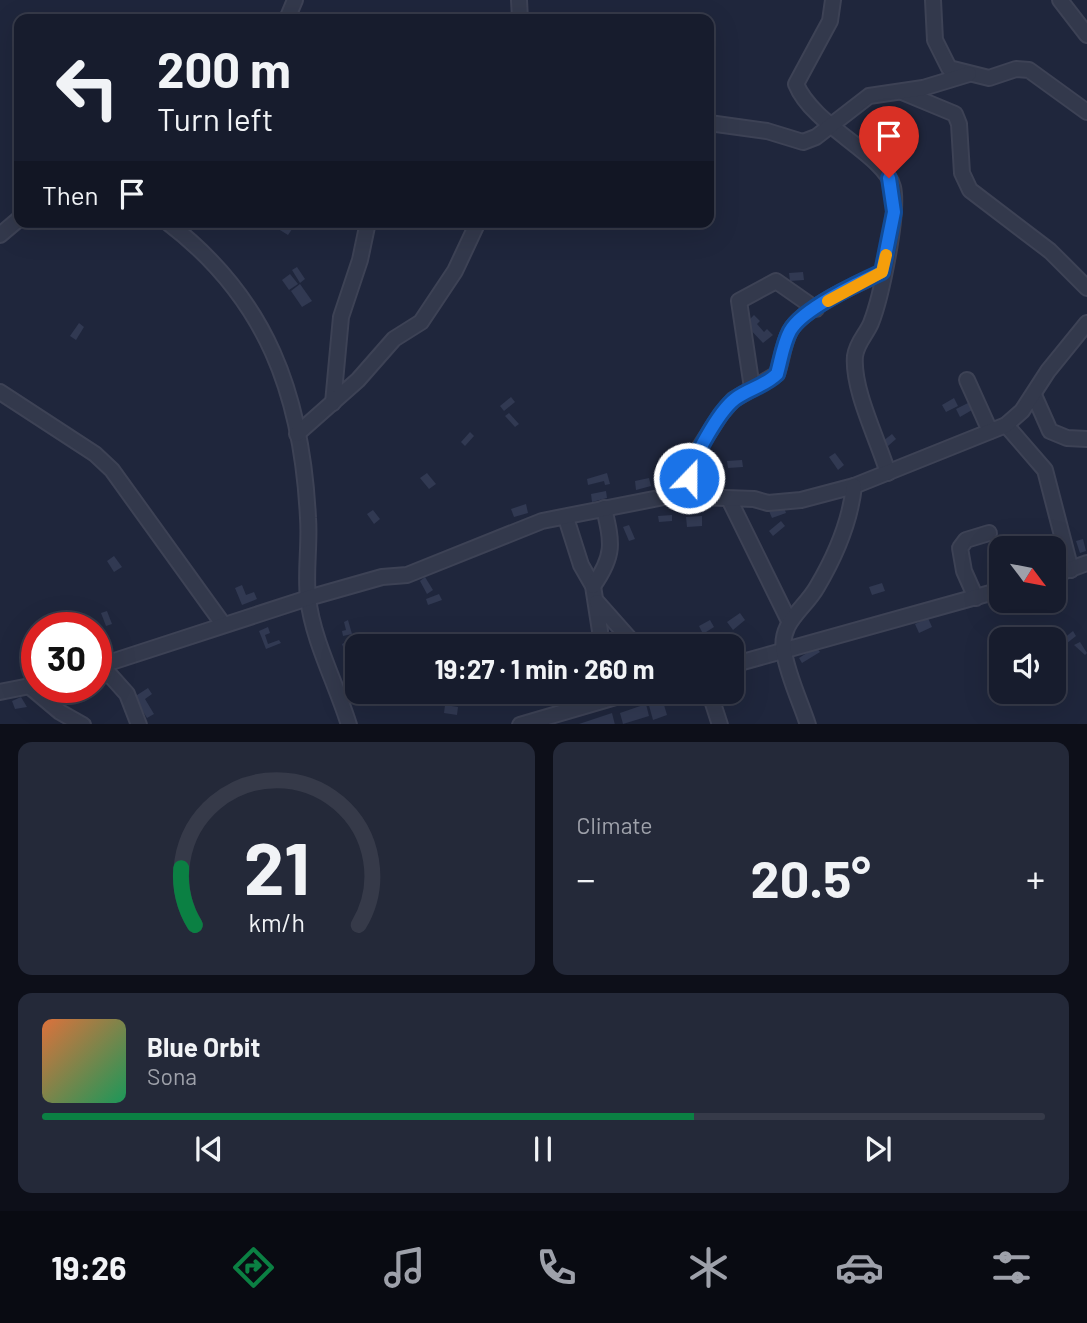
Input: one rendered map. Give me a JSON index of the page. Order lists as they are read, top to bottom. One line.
{"north":"bottom right","page":{"turn":["200 m","Turn left"],"then":"Then","limit":"30","trip":"19:27 · 1 min · 260 m","tile":"Climate","heat":["−","20.5°","+"],"song":["Blue Orbit","Sona"],"tabs":"19:26","gauge":["21","km/h"]}}
